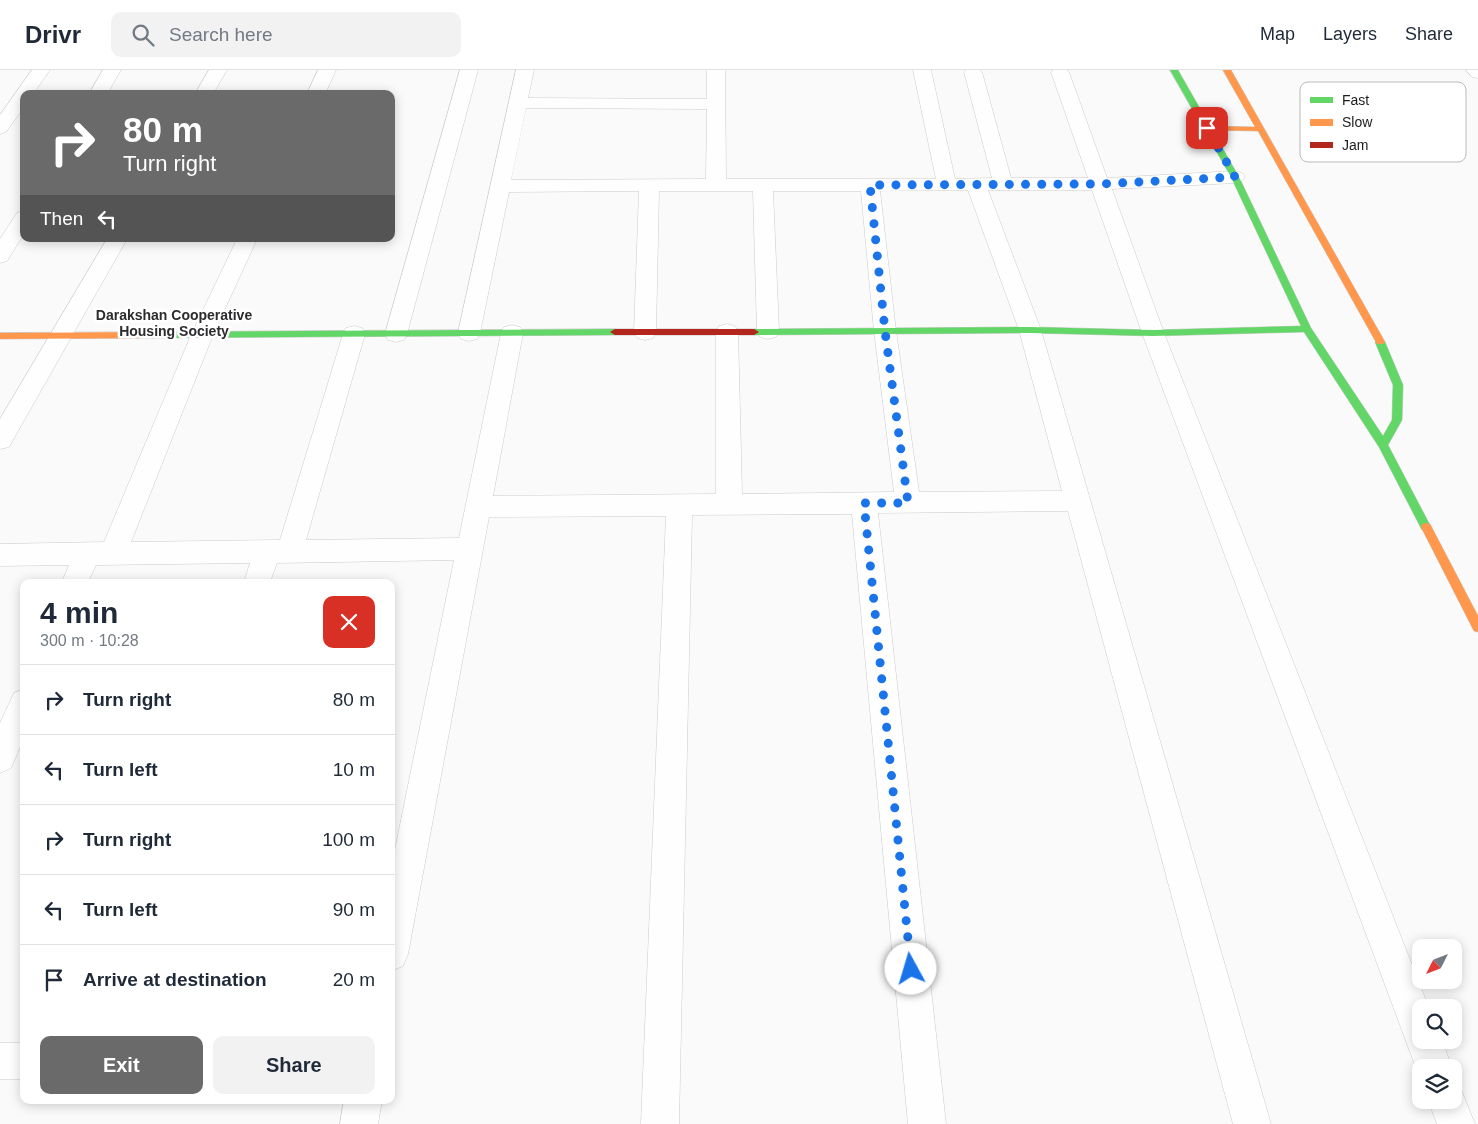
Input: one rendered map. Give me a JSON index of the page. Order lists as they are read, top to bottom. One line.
{"districts":["Darakshan Cooperative Housing Society"],"legend":["Fast","Slow","Jam"],"north":"bottom left","page":{"header":"Drivr","search":"Search here","nav":["Map","Layers","Share"],"turn":["80 m","Turn right"],"then":"Then","heading":["4 min","300 m · 10:28"],"list":[{"name":"Turn right","value":"80 m"},{"name":"Turn left","value":"10 m"},{"name":"Turn right","value":"100 m"},{"name":"Turn left","value":"90 m"},{"name":"Arrive at destination","value":"20 m"}],"buttons":["Exit","Share"]}}
